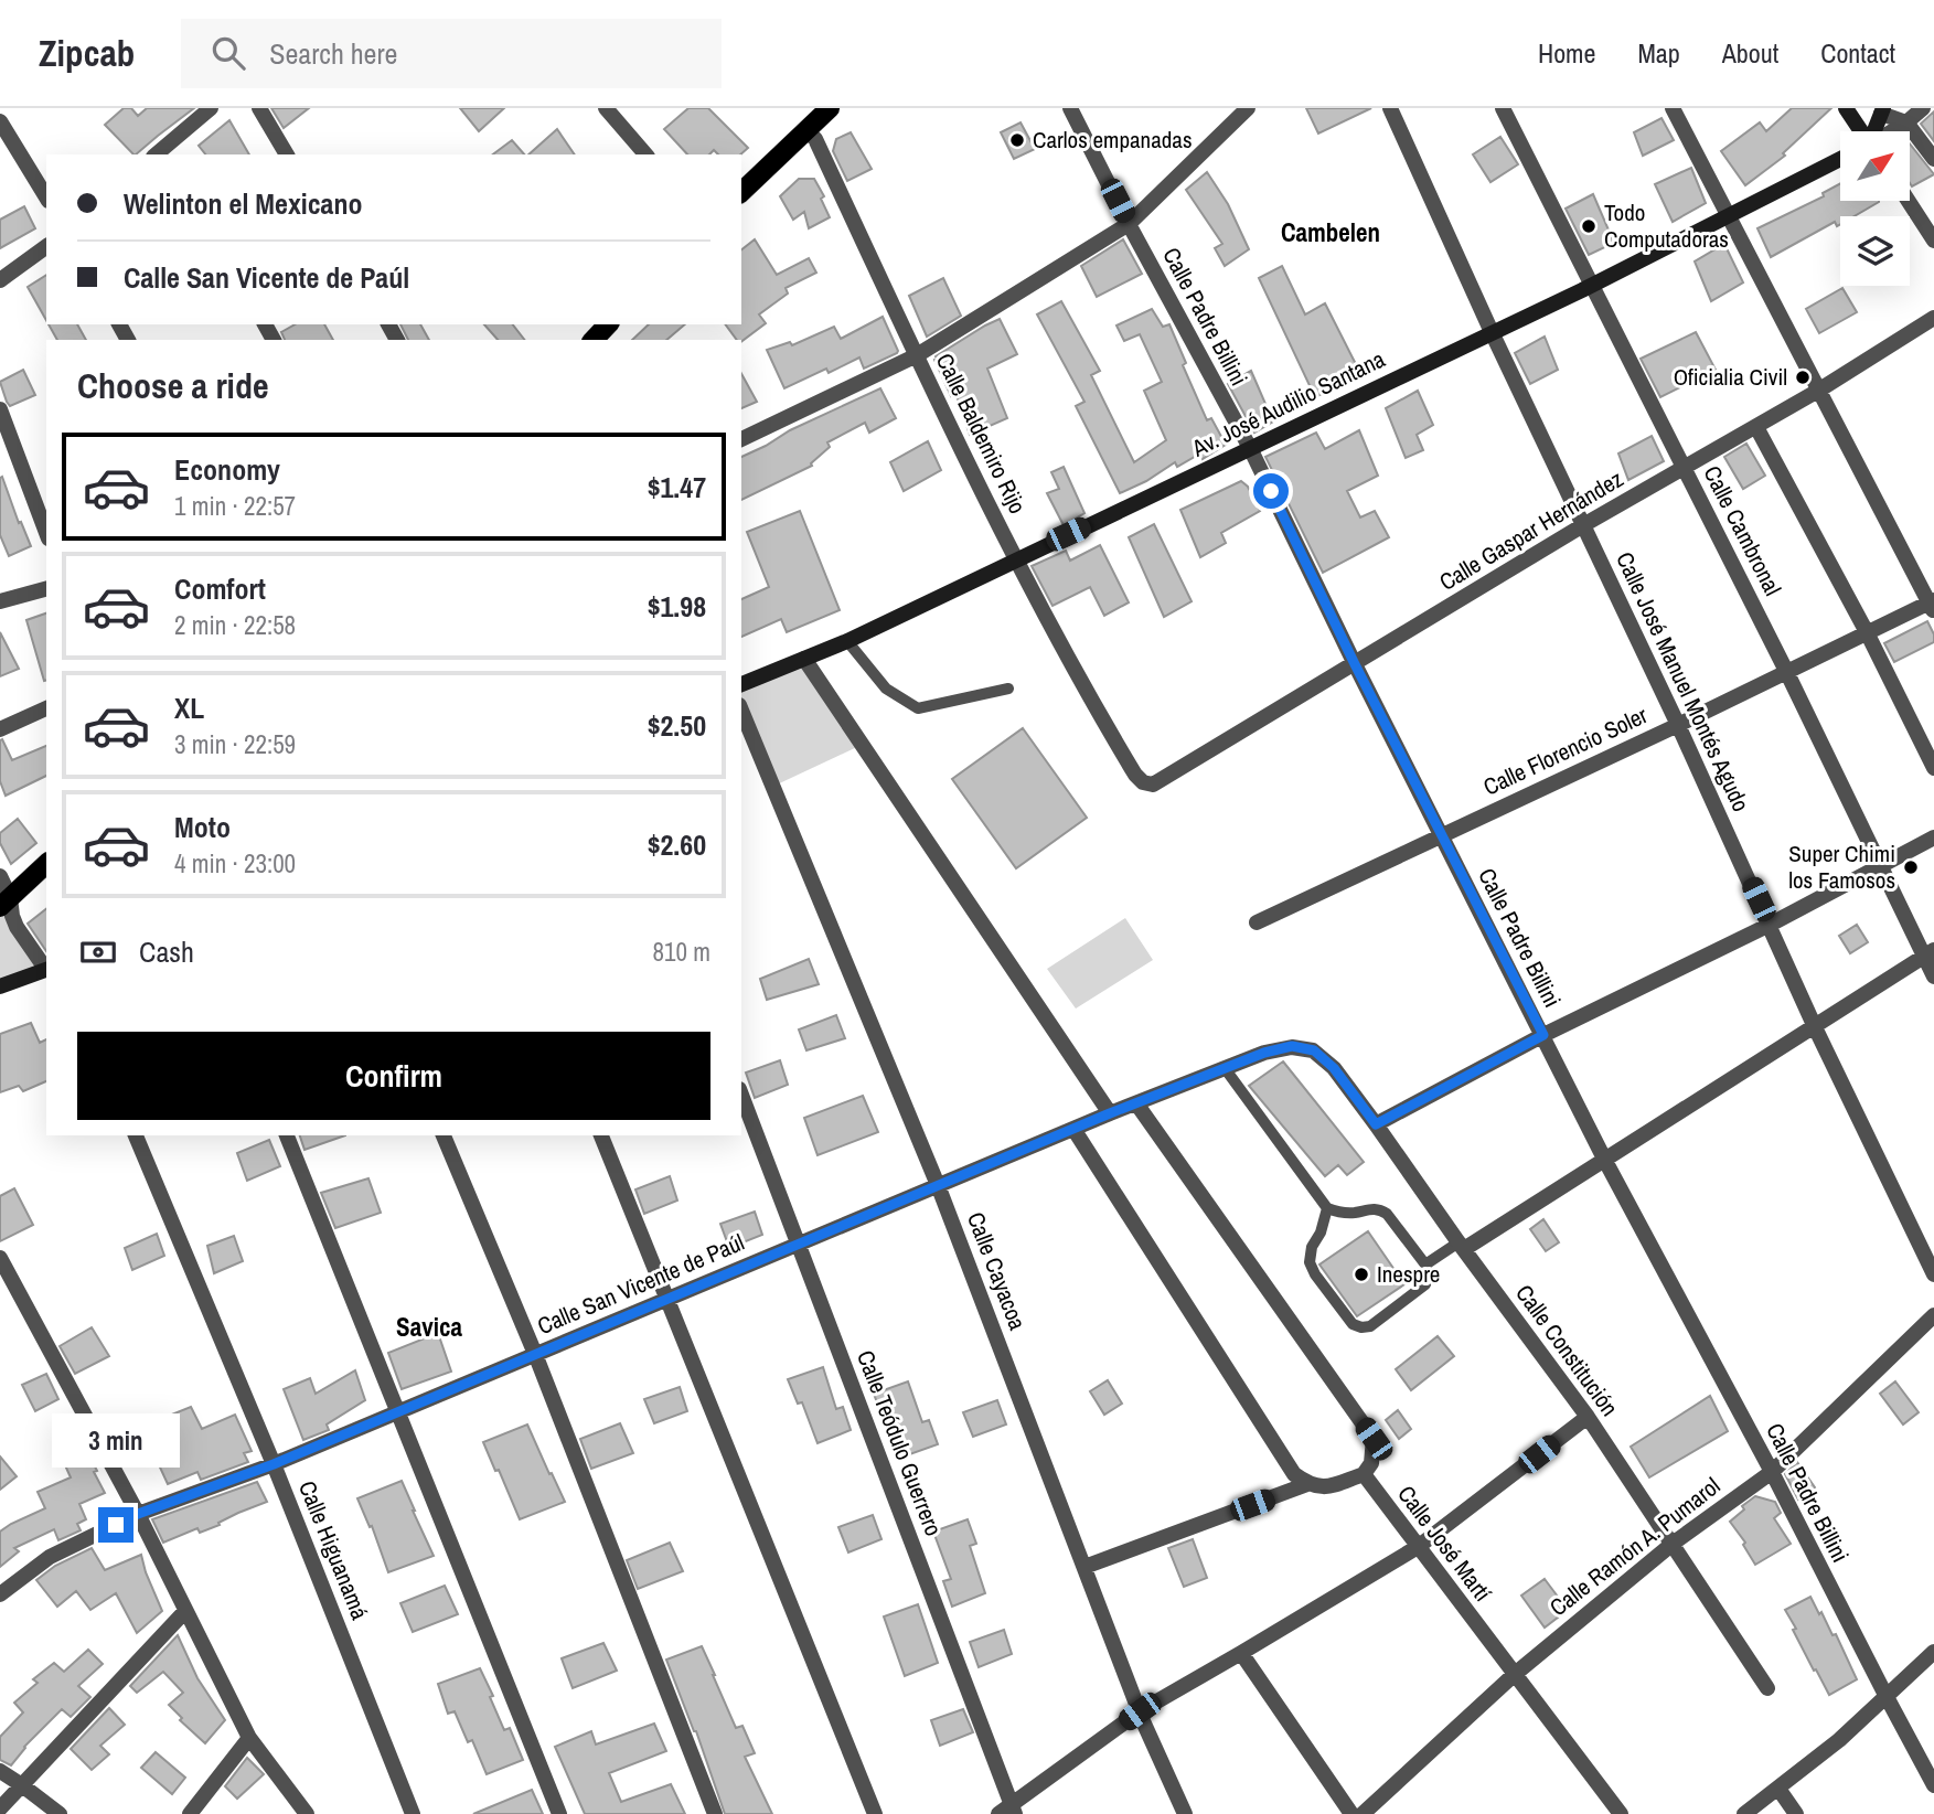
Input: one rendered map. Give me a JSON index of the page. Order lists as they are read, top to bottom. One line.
{"streets":{"main road":["Av. José Audilio Santana"],"street":["Calle Padre Billini","Calle Baldemiro Rijo","Calle Gaspar Hernández","Calle Cambronal","Calle José Manuel Montés Agudo","Calle Florencio Soler","Calle Cayacoa","Calle San Vicente de Paúl","Calle Constitución","Calle Teódulo Guerrero","Calle José Martí","Calle Ramón A. Pumarol","Calle Higuanamá"]},"crossings":[["Calle Padre Billini","Av. José Audilio Santana"],["Calle Padre Billini","Calle Gaspar Hernández"],["Calle Padre Billini","Calle Florencio Soler"],["Calle Padre Billini","Calle Ramón A. Pumarol"],["Av. José Audilio Santana","Calle Baldemiro Rijo"],["Av. José Audilio Santana","Calle Cambronal"],["Av. José Audilio Santana","Calle José Manuel Montés Agudo"],["Calle Baldemiro Rijo","Calle Gaspar Hernández"],["Calle Gaspar Hernández","Calle Cambronal"],["Calle Gaspar Hernández","Calle José Manuel Montés Agudo"],["Calle Cambronal","Calle Florencio Soler"],["Calle José Manuel Montés Agudo","Calle Florencio Soler"],["Calle Cayacoa","Calle San Vicente de Paúl"],["Calle San Vicente de Paúl","Calle Constitución"],["Calle San Vicente de Paúl","Calle Teódulo Guerrero"],["Calle San Vicente de Paúl","Calle Higuanamá"],["Calle Constitución","Calle Ramón A. Pumarol"],["Calle José Martí","Calle Ramón A. Pumarol"]],"districts":["Cambelen","Savica"],"places":["Carlos empanadas","Todo Computadoras","Oficialia Civil","Super Chimi los Famosos","Inespre"],"north":"top right","page":{"header":"Zipcab","search":"Search here","nav":["Home","Map","About","Contact"],"banner":["Welinton el Mexicano","Calle San Vicente de Paúl"],"heading":"Choose a ride","list":[{"name":"Economy","note":"1 min · 22:57","value":"$1.47"},{"name":"Comfort","note":"2 min · 22:58","value":"$1.98"},{"name":"XL","note":"3 min · 22:59","value":"$2.50"},{"name":"Moto","note":"4 min · 23:00","value":"$2.60"}],"pay":["Cash","810 m"],"buttons":"Confirm","bubble":"3 min"}}
